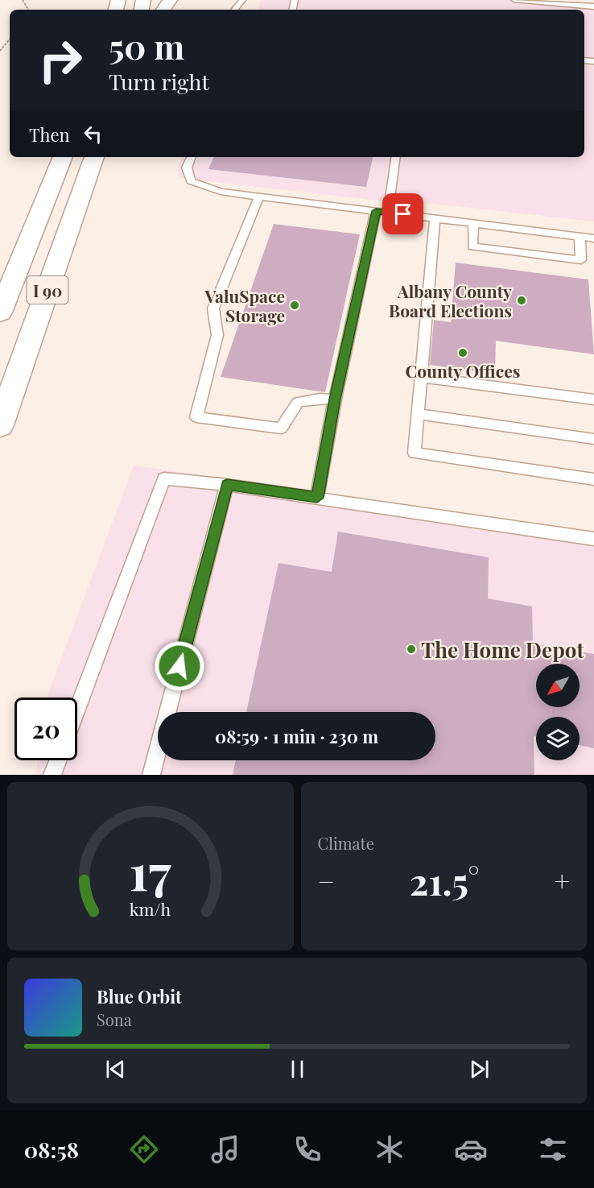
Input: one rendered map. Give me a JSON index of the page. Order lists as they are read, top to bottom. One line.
{"streets":{"highway":["I 90"]},"places":["Albany County Board Elections","ValuSpace Storage","County Offices","The Home Depot"],"north":"bottom left","page":{"turn":["50 m","Turn right"],"then":"Then","limit":"20","trip":"08:59 · 1 min · 230 m","tile":"Climate","heat":["−","21.5°","+"],"song":["Blue Orbit","Sona"],"tabs":"08:58","gauge":["17","km/h"]}}
